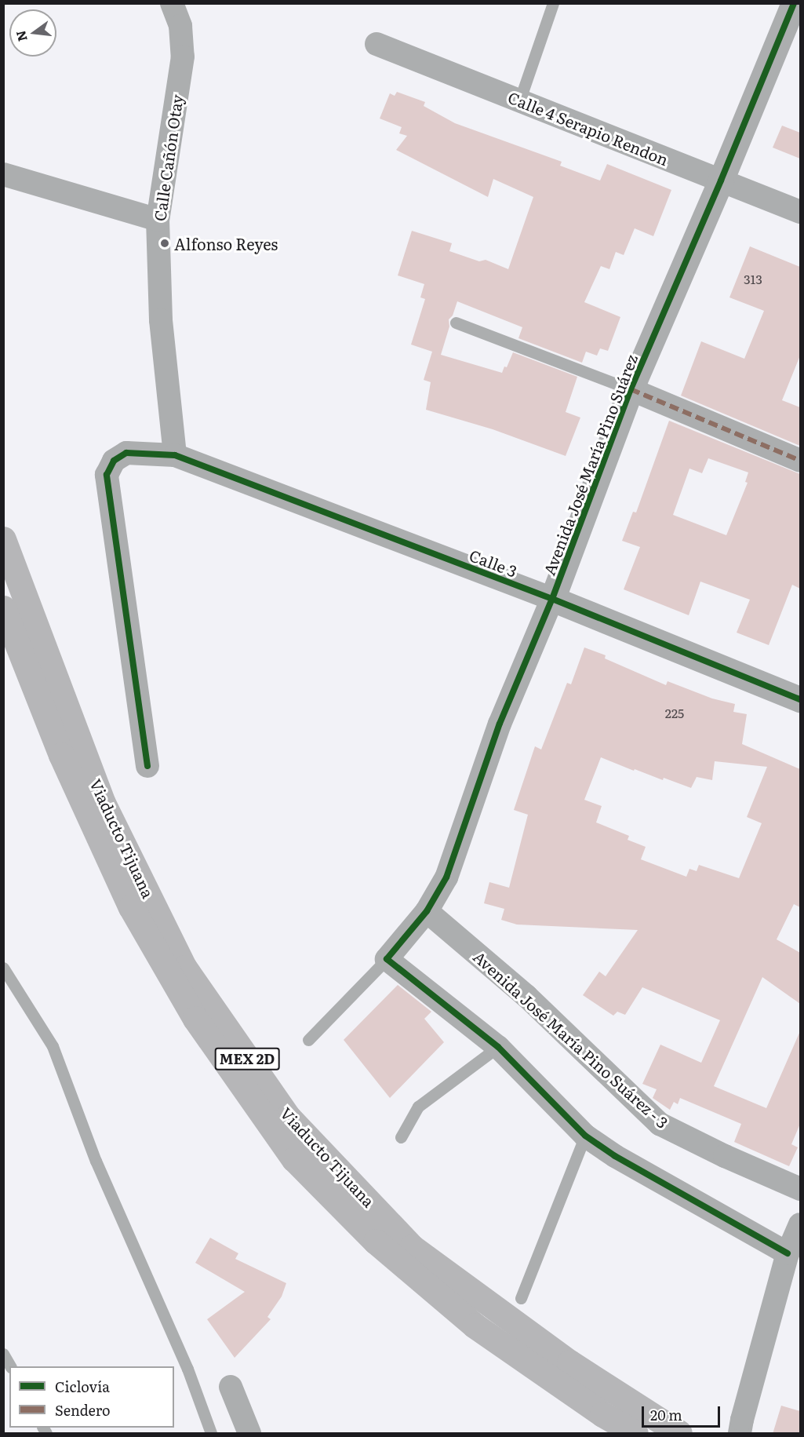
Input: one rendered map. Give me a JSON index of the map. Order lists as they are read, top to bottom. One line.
{"streets":{"highway":["Viaducto Tijuana","MEX 2D"],"street":["Calle 4 Serapio Rendon","Calle Cañón Otay","Avenida José María Pino Suárez","Calle 3","Avenida José María Pino Suárez - 3"]},"crossings":[["Calle 4 Serapio Rendon","Avenida José María Pino Suárez"],["Calle Cañón Otay","Calle 3"],["Avenida José María Pino Suárez","Calle 3"],["Avenida José María Pino Suárez","Avenida José María Pino Suárez - 3"]],"places":["Alfonso Reyes"],"house_numbers":["313","225"],"legend":["Ciclovía","Sendero"],"scale_bar":"20 m","north":"left"}
